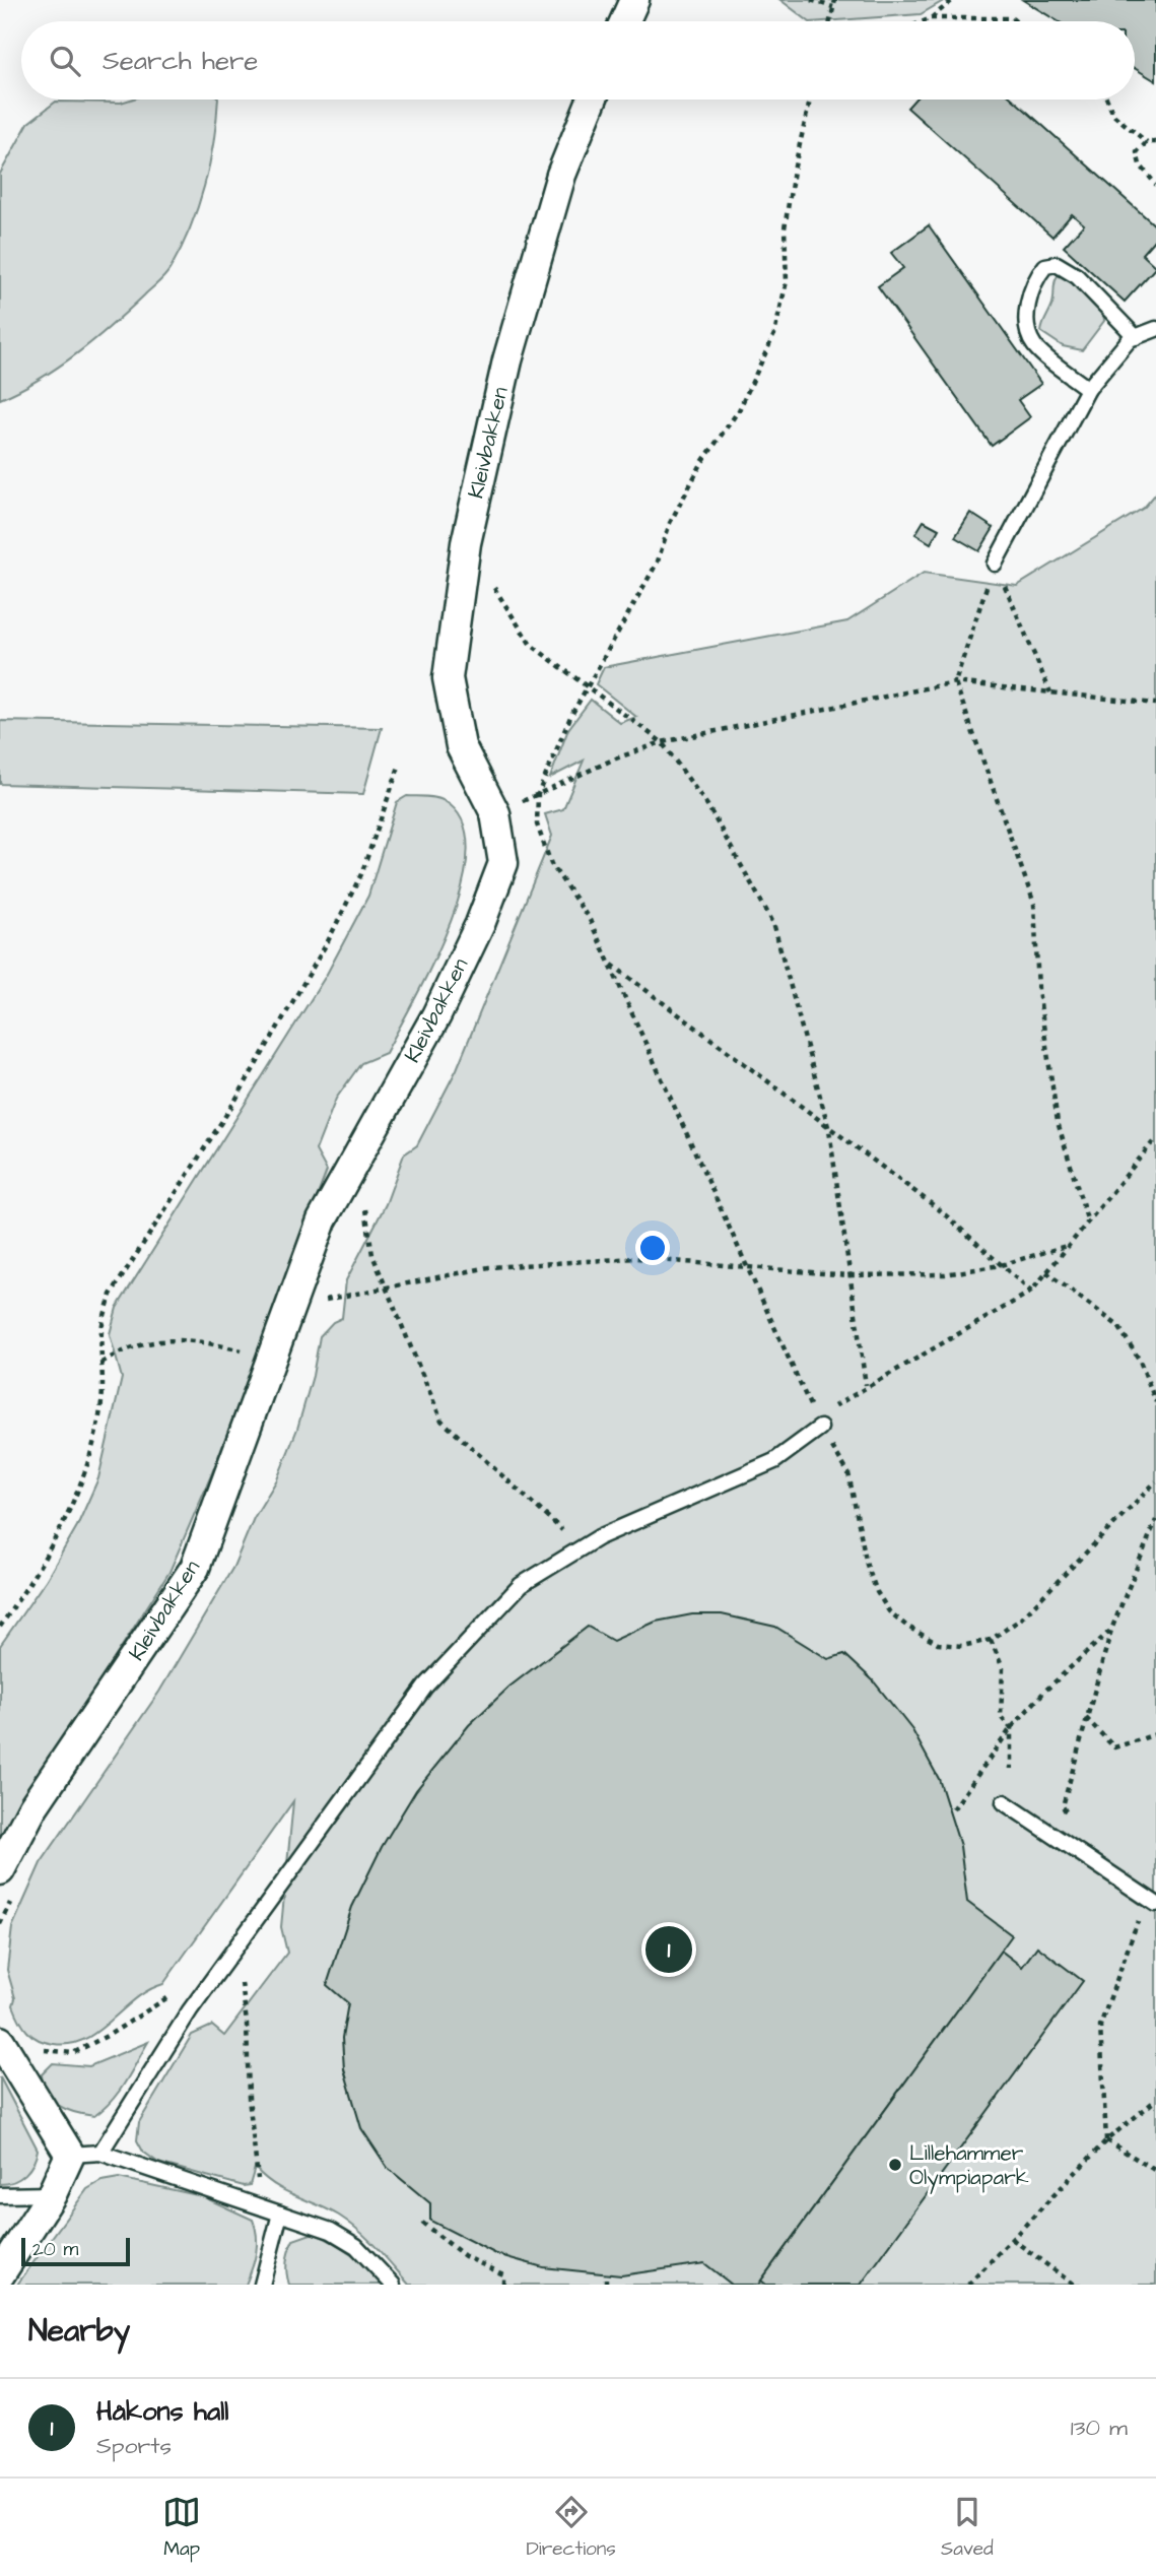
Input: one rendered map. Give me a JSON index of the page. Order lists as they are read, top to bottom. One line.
{"streets":{"street":["Kleivbakken"]},"places":["Lillehammer Olympiapark"],"scale_bar":"20 m","page":{"search":"Search here","pins":"1","scale":"20 m","heading":"Nearby","list":[{"mark":"1","name":"Håkons hall","note":"Sports","value":"130 m"}],"nav":["Map","Directions","Saved"]}}
